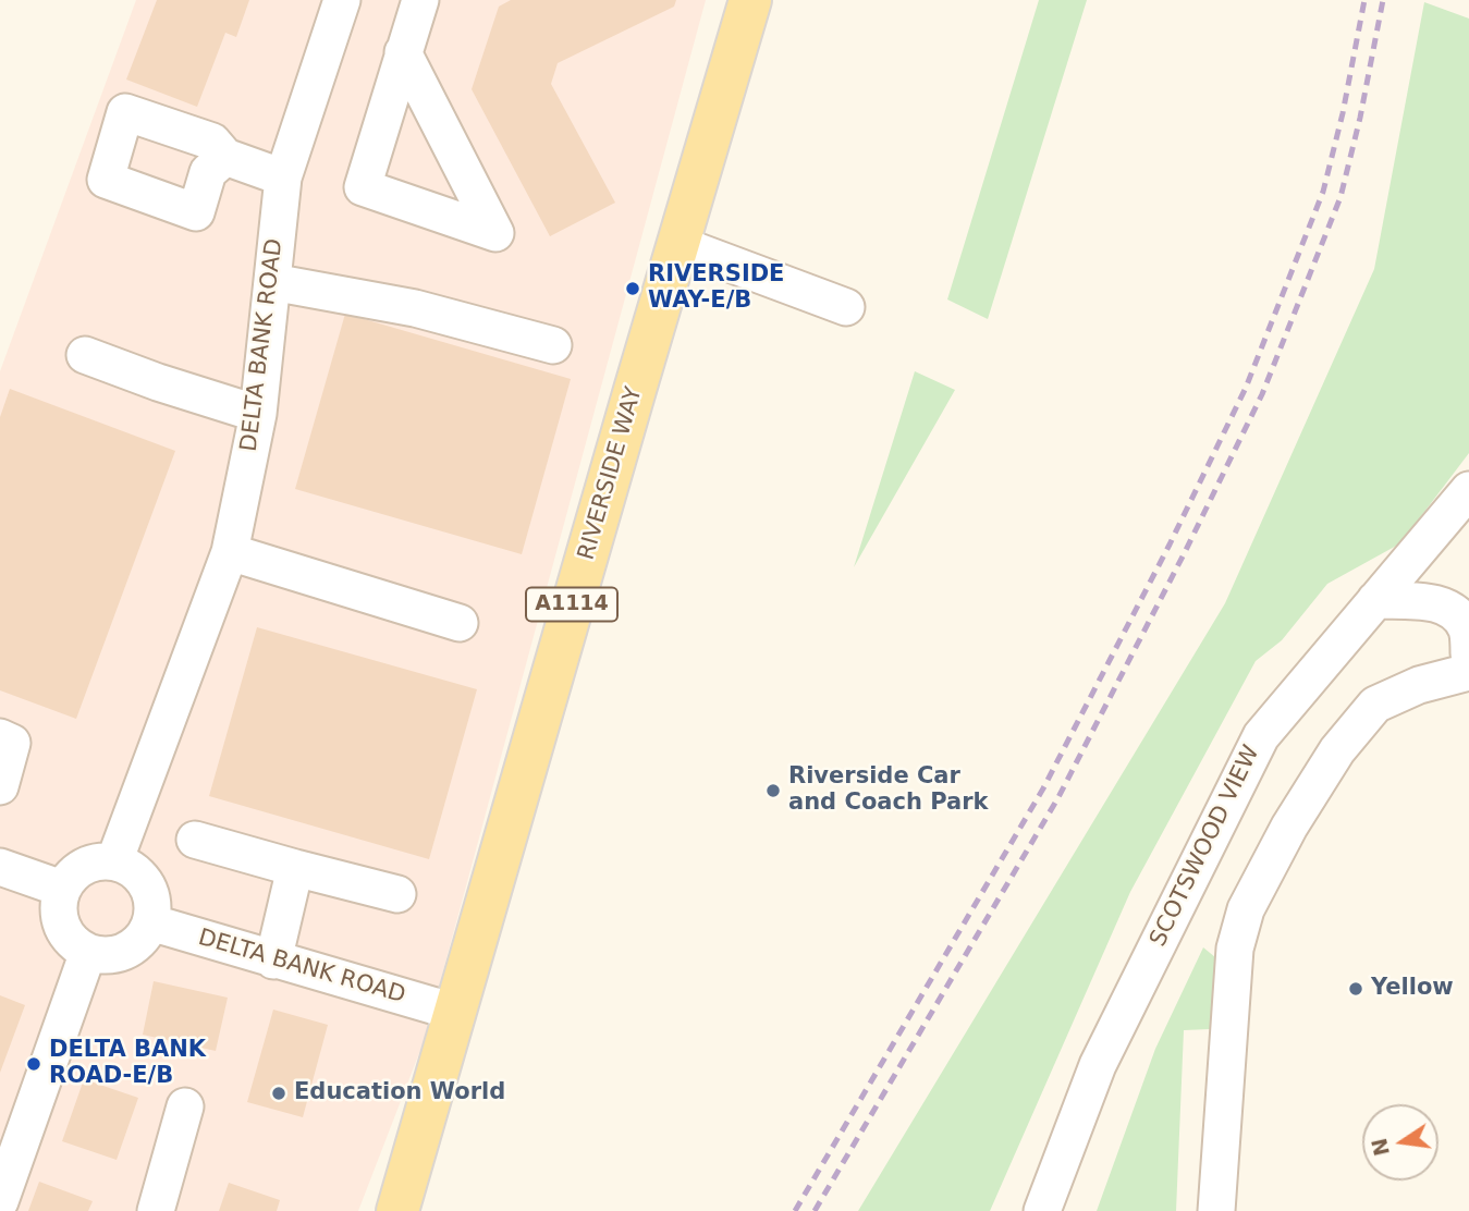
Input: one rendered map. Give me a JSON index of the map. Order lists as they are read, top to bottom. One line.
{"streets":{"main road":["RIVERSIDE WAY","A1114"],"street":["DELTA BANK ROAD","SCOTSWOOD VIEW"]},"crossings":[["DELTA BANK ROAD","RIVERSIDE WAY"]],"places":["RIVERSIDE WAY-E/B","Riverside Car and Coach Park","Yellow","DELTA BANK ROAD-E/B","Education World"],"north":"left"}
